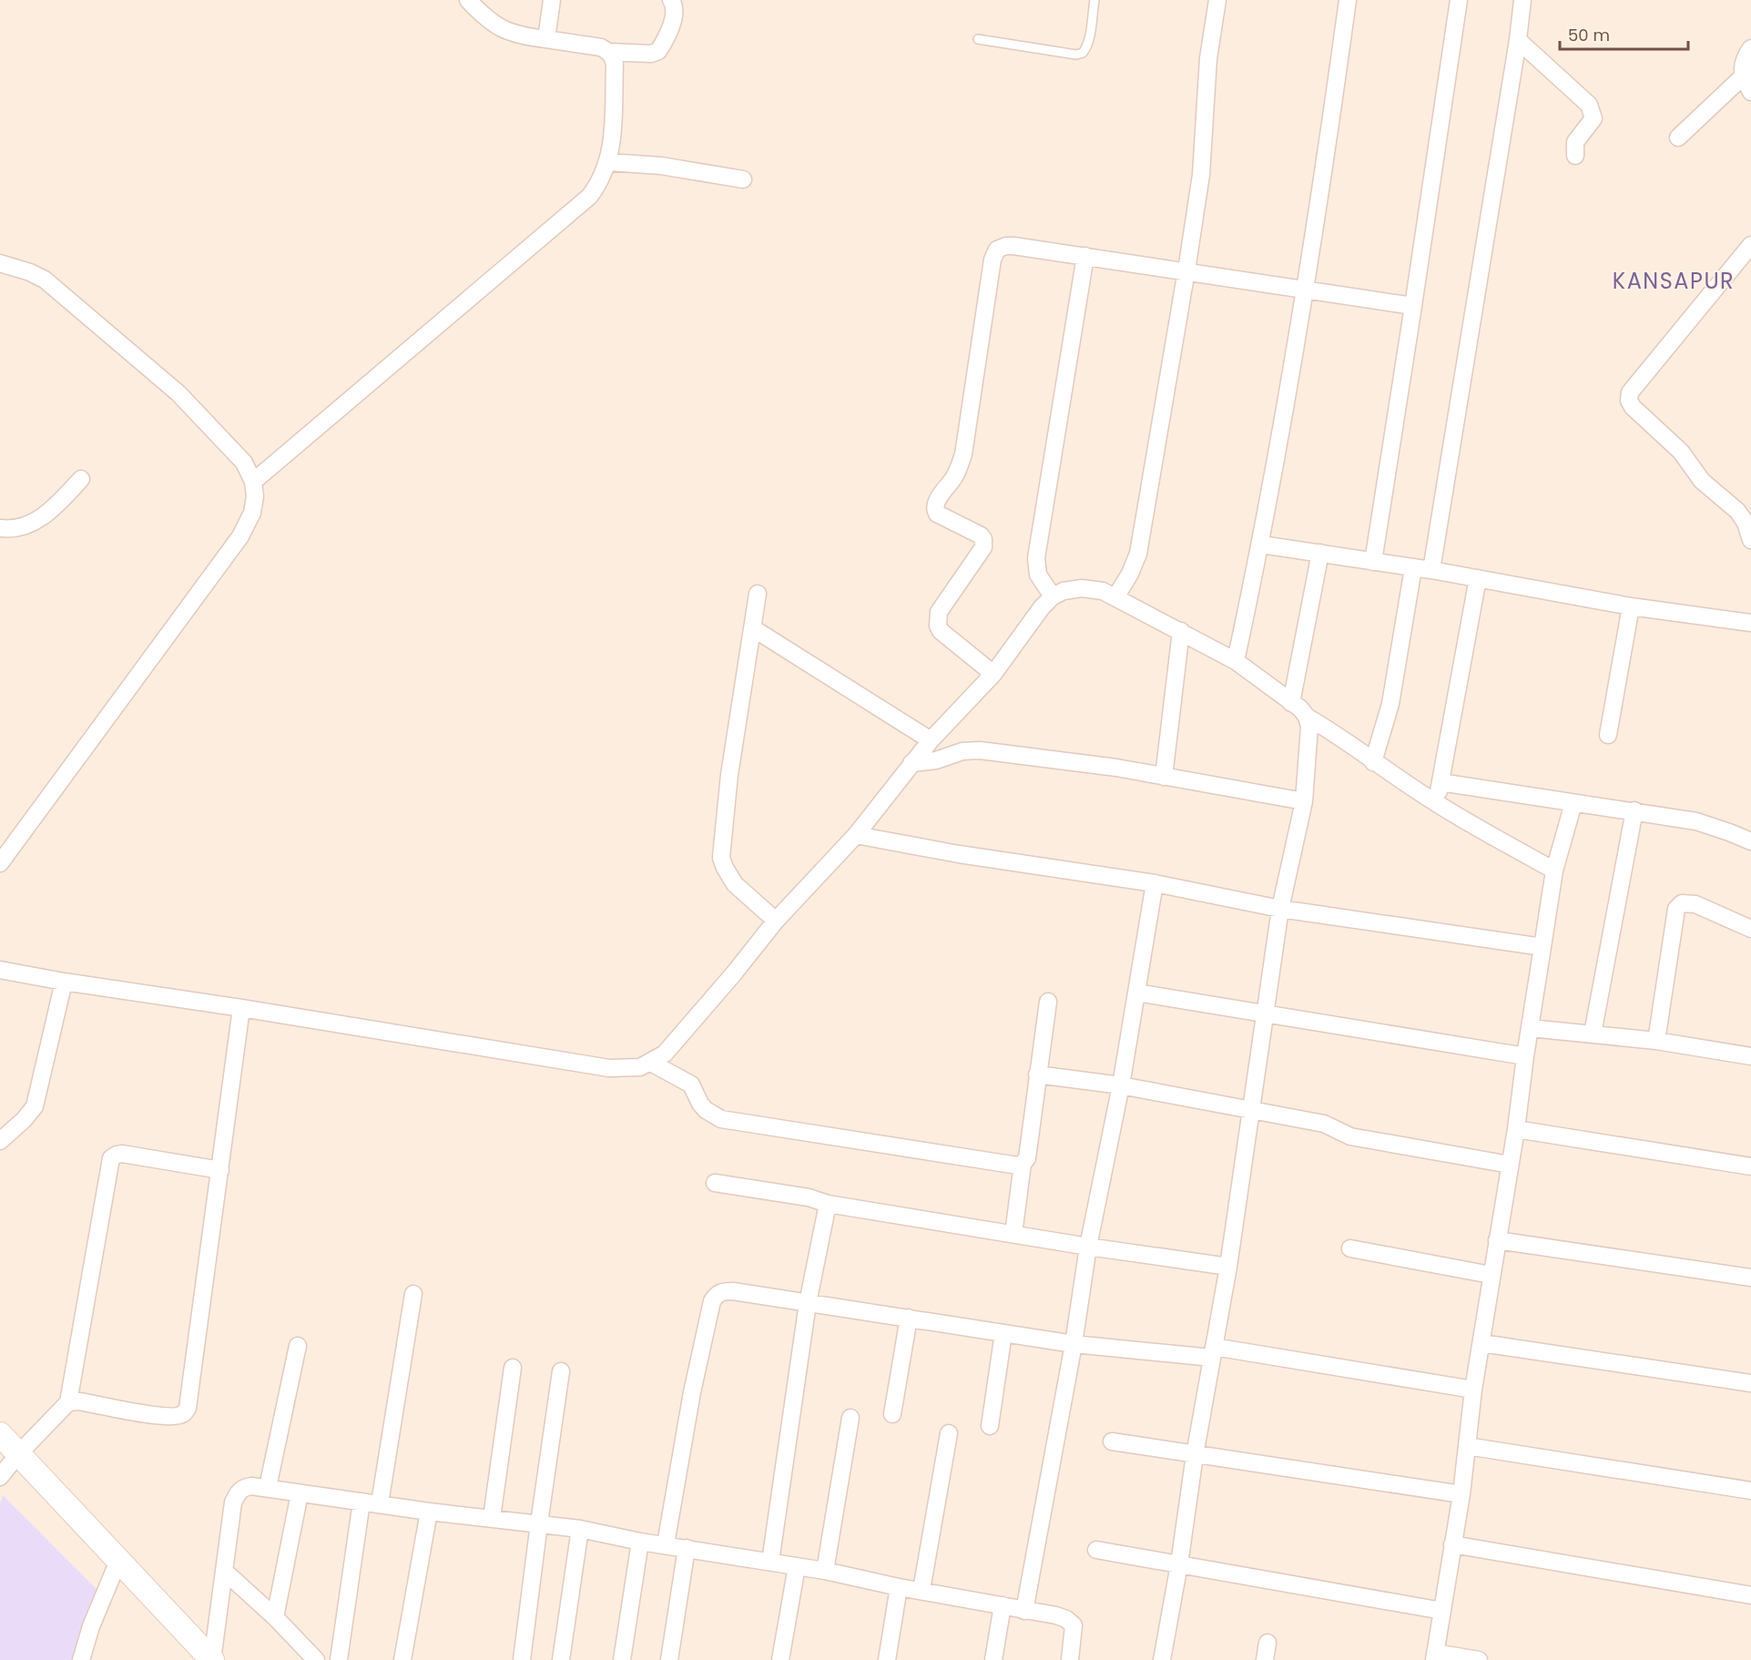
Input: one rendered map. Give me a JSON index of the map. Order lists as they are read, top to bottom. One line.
{"districts":["KANSAPUR"],"scale_bar":"50 m"}
